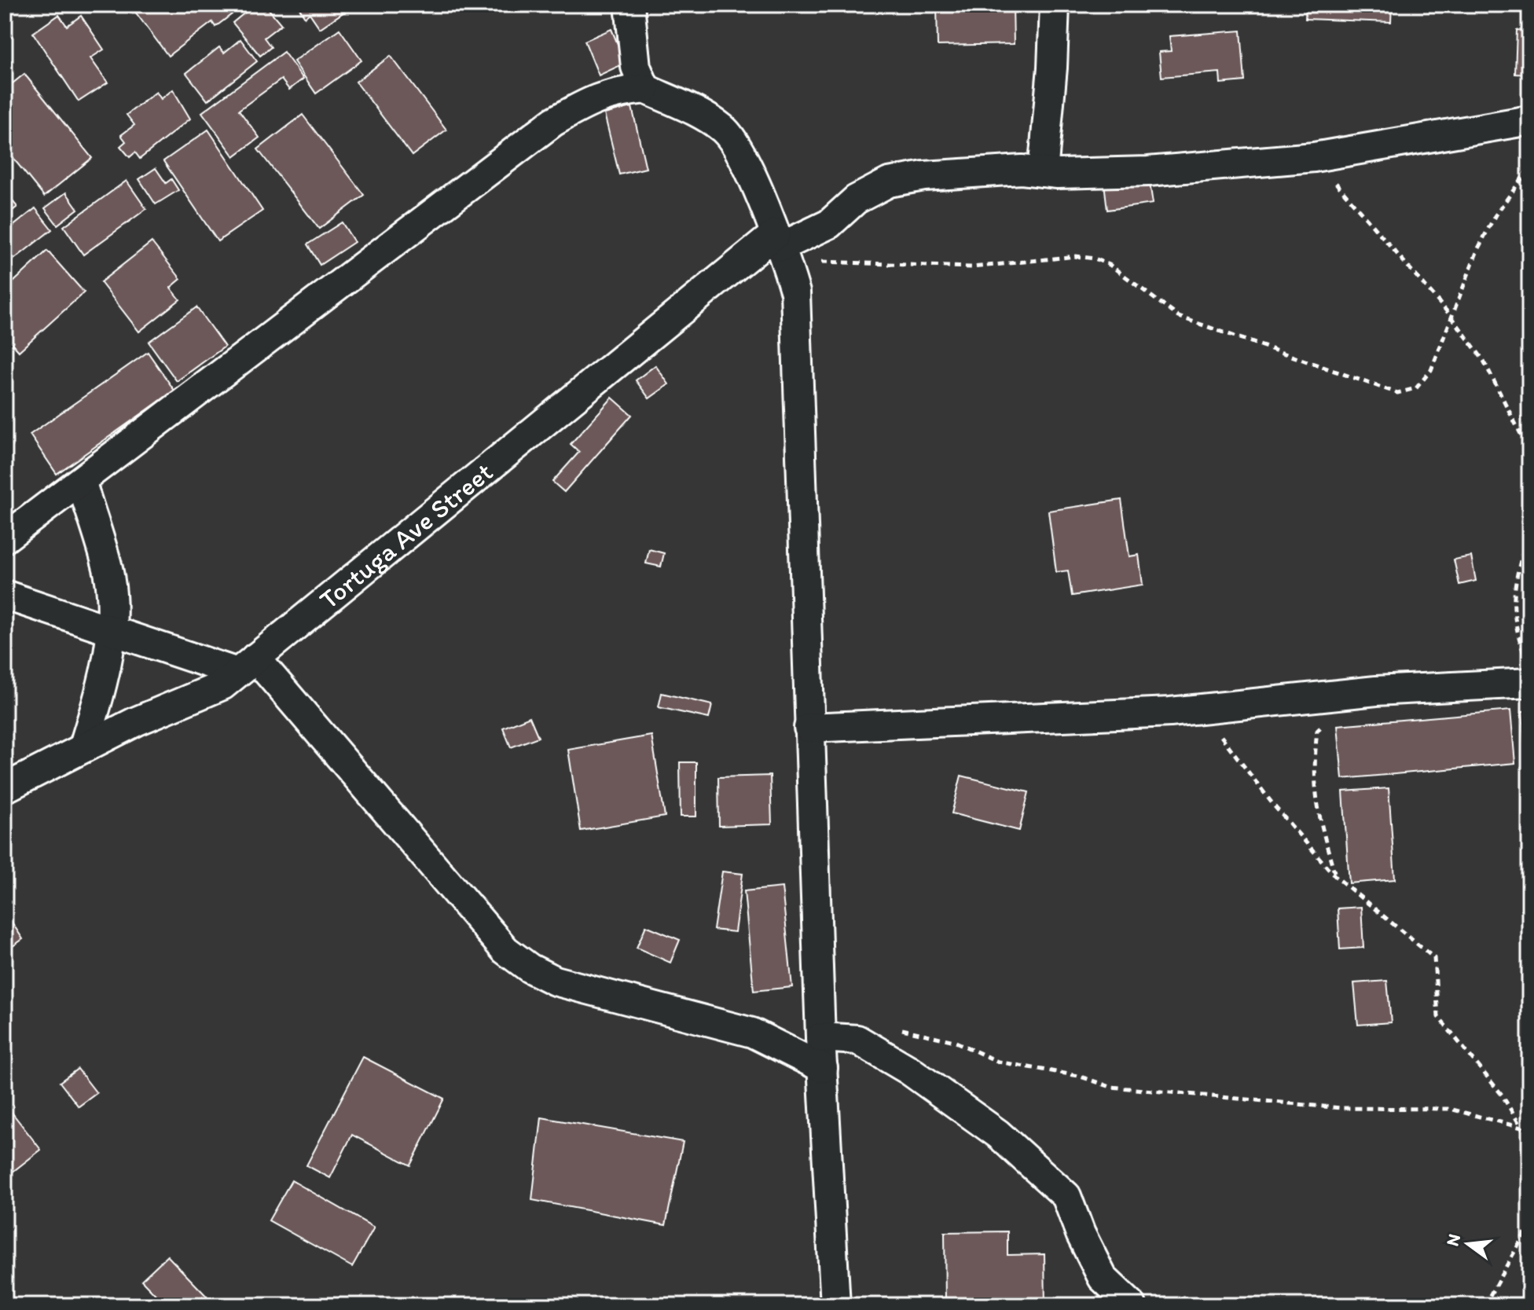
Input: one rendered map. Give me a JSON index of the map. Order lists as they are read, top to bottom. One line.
{"streets":{"street":["Tortuga Ave Street"]},"north":"left"}
